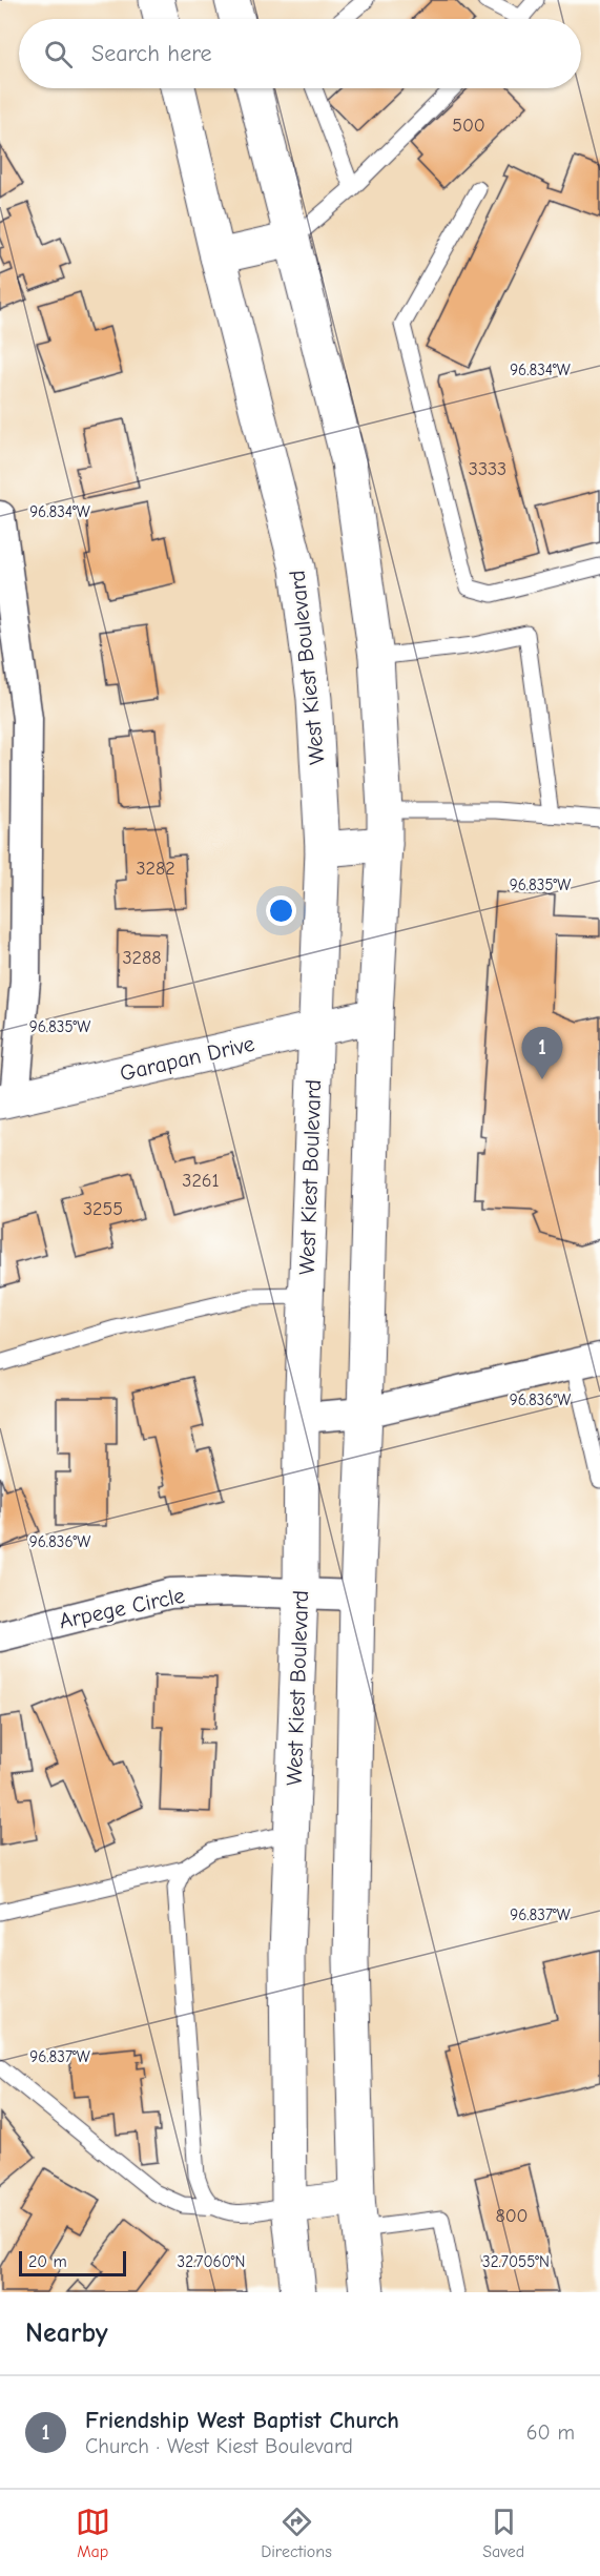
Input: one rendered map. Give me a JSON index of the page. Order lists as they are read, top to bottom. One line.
{"streets":{"main road":["West Kiest Boulevard","Garapan Drive"],"street":["Arpege Circle"]},"crossings":[["West Kiest Boulevard","Garapan Drive"],["West Kiest Boulevard","Arpege Circle"]],"house_numbers":["500","3333","3282","3288","3261","3255","800"],"scale_bar":"20 m","page":{"search":"Search here","pins":"1","scale":"20 m","heading":"Nearby","list":[{"mark":"1","name":"Friendship West Baptist Church","note":"Church · West Kiest Boulevard","value":"60 m"}],"nav":["Map","Directions","Saved"]},"coordinates":["96.834°W","96.835°W","96.836°W","96.837°W","32.7060°N","32.7055°N"]}
